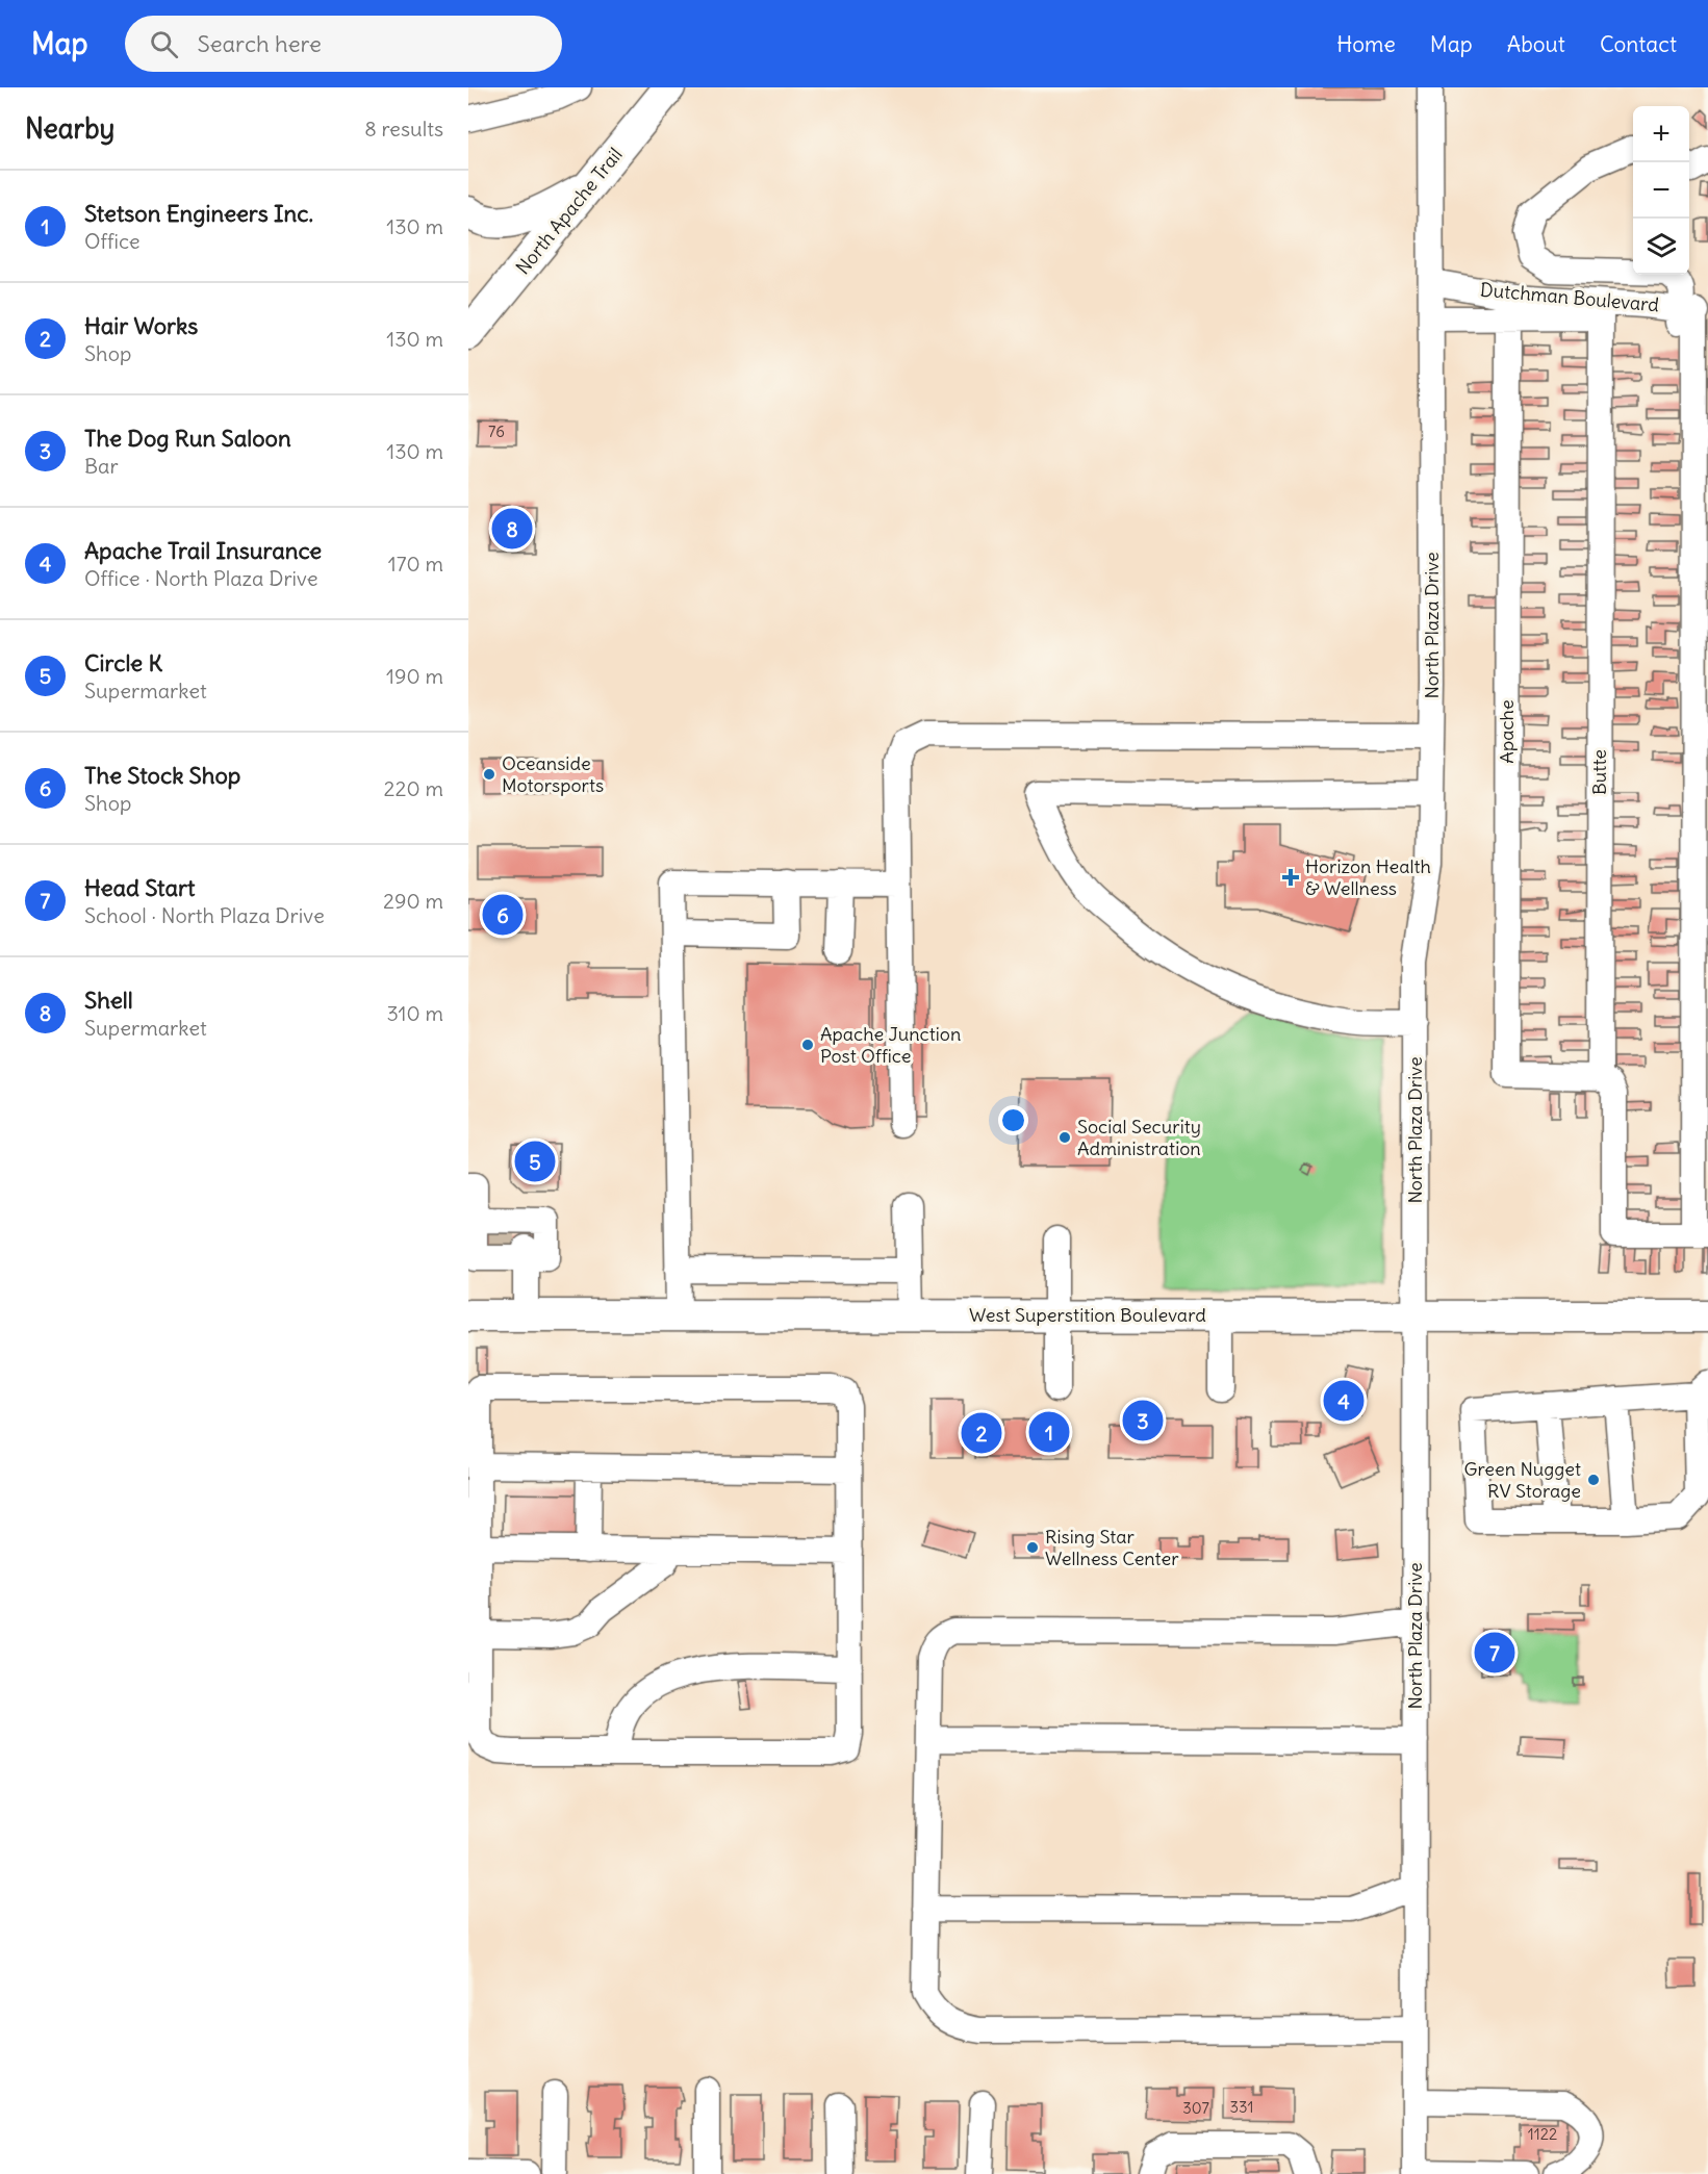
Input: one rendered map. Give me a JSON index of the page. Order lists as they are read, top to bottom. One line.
{"streets":{"main road":["North Apache Trail","West Superstition Boulevard"],"street":["Dutchman Boulevard","North Plaza Drive","Apache","Butte"]},"crossings":[["Dutchman Boulevard","North Plaza Drive"],["Dutchman Boulevard","Apache"],["Dutchman Boulevard","Butte"],["North Plaza Drive","West Superstition Boulevard"],["Apache","Butte"]],"places":{"other":["Oceanside Motorsports","Apache Junction Post Office","Social Security Administration","Green Nugget RV Storage","Rising Star Wellness Center"],"health":["Horizon Health & Wellness"]},"house_numbers":["76","331","307","1122"],"page":{"header":"Map","search":"Search here","nav":["Home","Map","About","Contact"],"heading":["Nearby","8 results"],"map_buttons":["+","−"],"list":[{"mark":"1","name":"Stetson Engineers Inc.","note":"Office","value":"130 m"},{"mark":"2","name":"Hair Works","note":"Shop","value":"130 m"},{"mark":"3","name":"The Dog Run Saloon","note":"Bar","value":"130 m"},{"mark":"4","name":"Apache Trail Insurance","note":"Office · North Plaza Drive","value":"170 m"},{"mark":"5","name":"Circle K","note":"Supermarket","value":"190 m"},{"mark":"6","name":"The Stock Shop","note":"Shop","value":"220 m"},{"mark":"7","name":"Head Start","note":"School · North Plaza Drive","value":"290 m"},{"mark":"8","name":"Shell","note":"Supermarket","value":"310 m"}],"pins":["8","6","5","4","3","1","2","7"]}}
